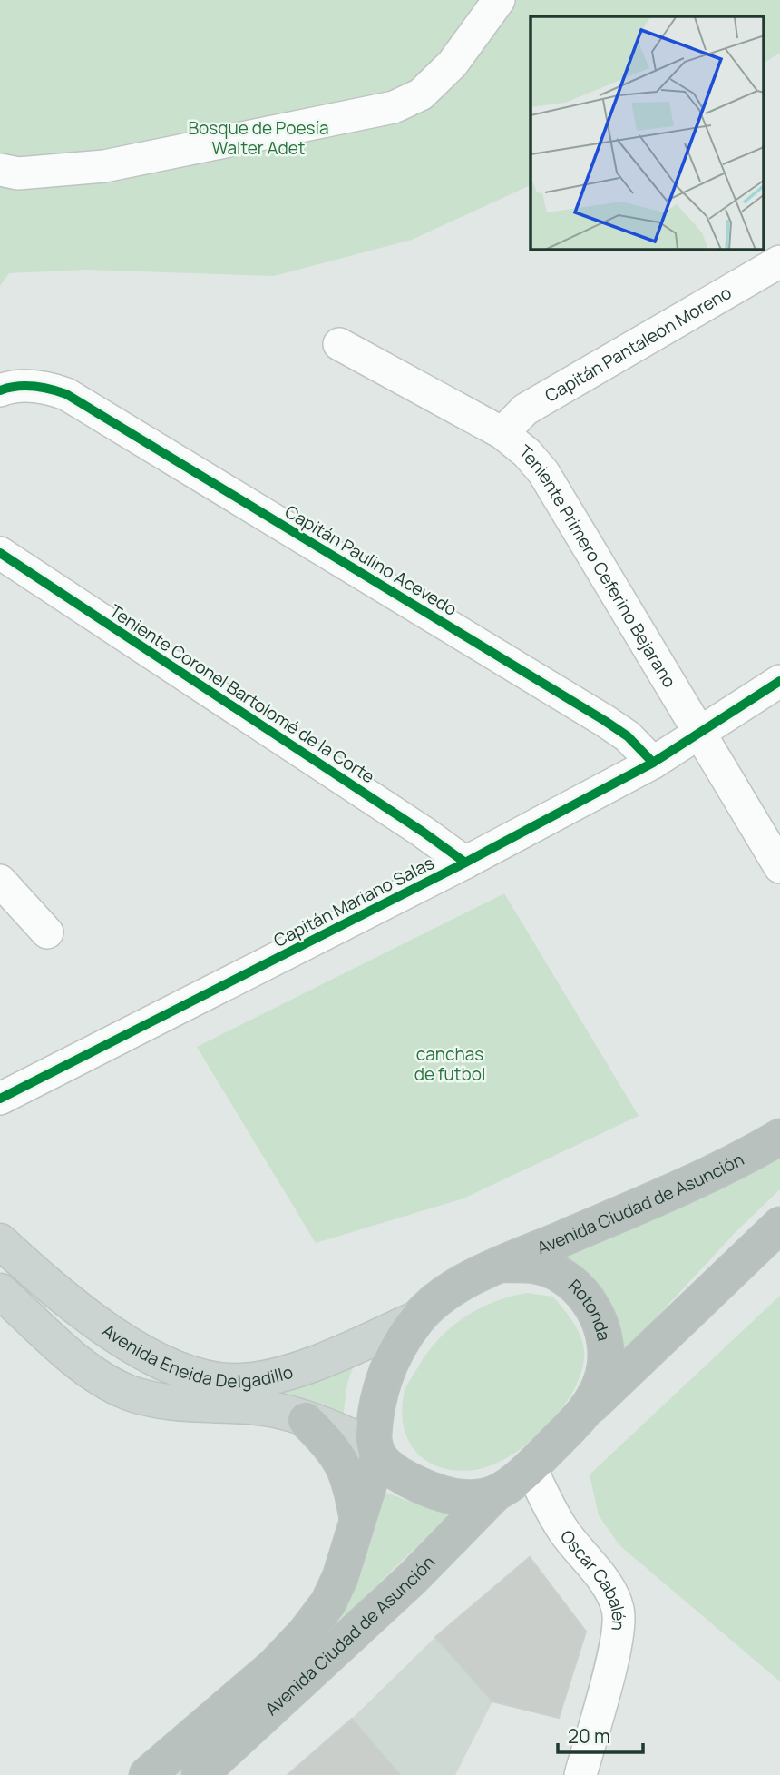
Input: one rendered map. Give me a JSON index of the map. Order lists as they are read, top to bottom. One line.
{"streets":{"highway":["Avenida Ciudad de Asunción","Rotonda"],"main road":["Avenida Eneida Delgadillo"],"street":["Capitán Pantaleón Moreno","Capitán Paulino Acevedo","Teniente Primero Ceferino Bejarano","Teniente Coronel Bartolomé de la Corte","Capitán Mariano Salas","Oscar Cabalén"]},"crossings":[["Capitán Pantaleón Moreno","Teniente Primero Ceferino Bejarano"],["Capitán Paulino Acevedo","Capitán Mariano Salas"],["Teniente Primero Ceferino Bejarano","Capitán Mariano Salas"],["Teniente Coronel Bartolomé de la Corte","Capitán Mariano Salas"],["Avenida Ciudad de Asunción","Rotonda"],["Rotonda","Oscar Cabalén"]],"parks":["Bosque de Poesía Walter Adet","canchas de futbol"],"scale_bar":"20 m"}
